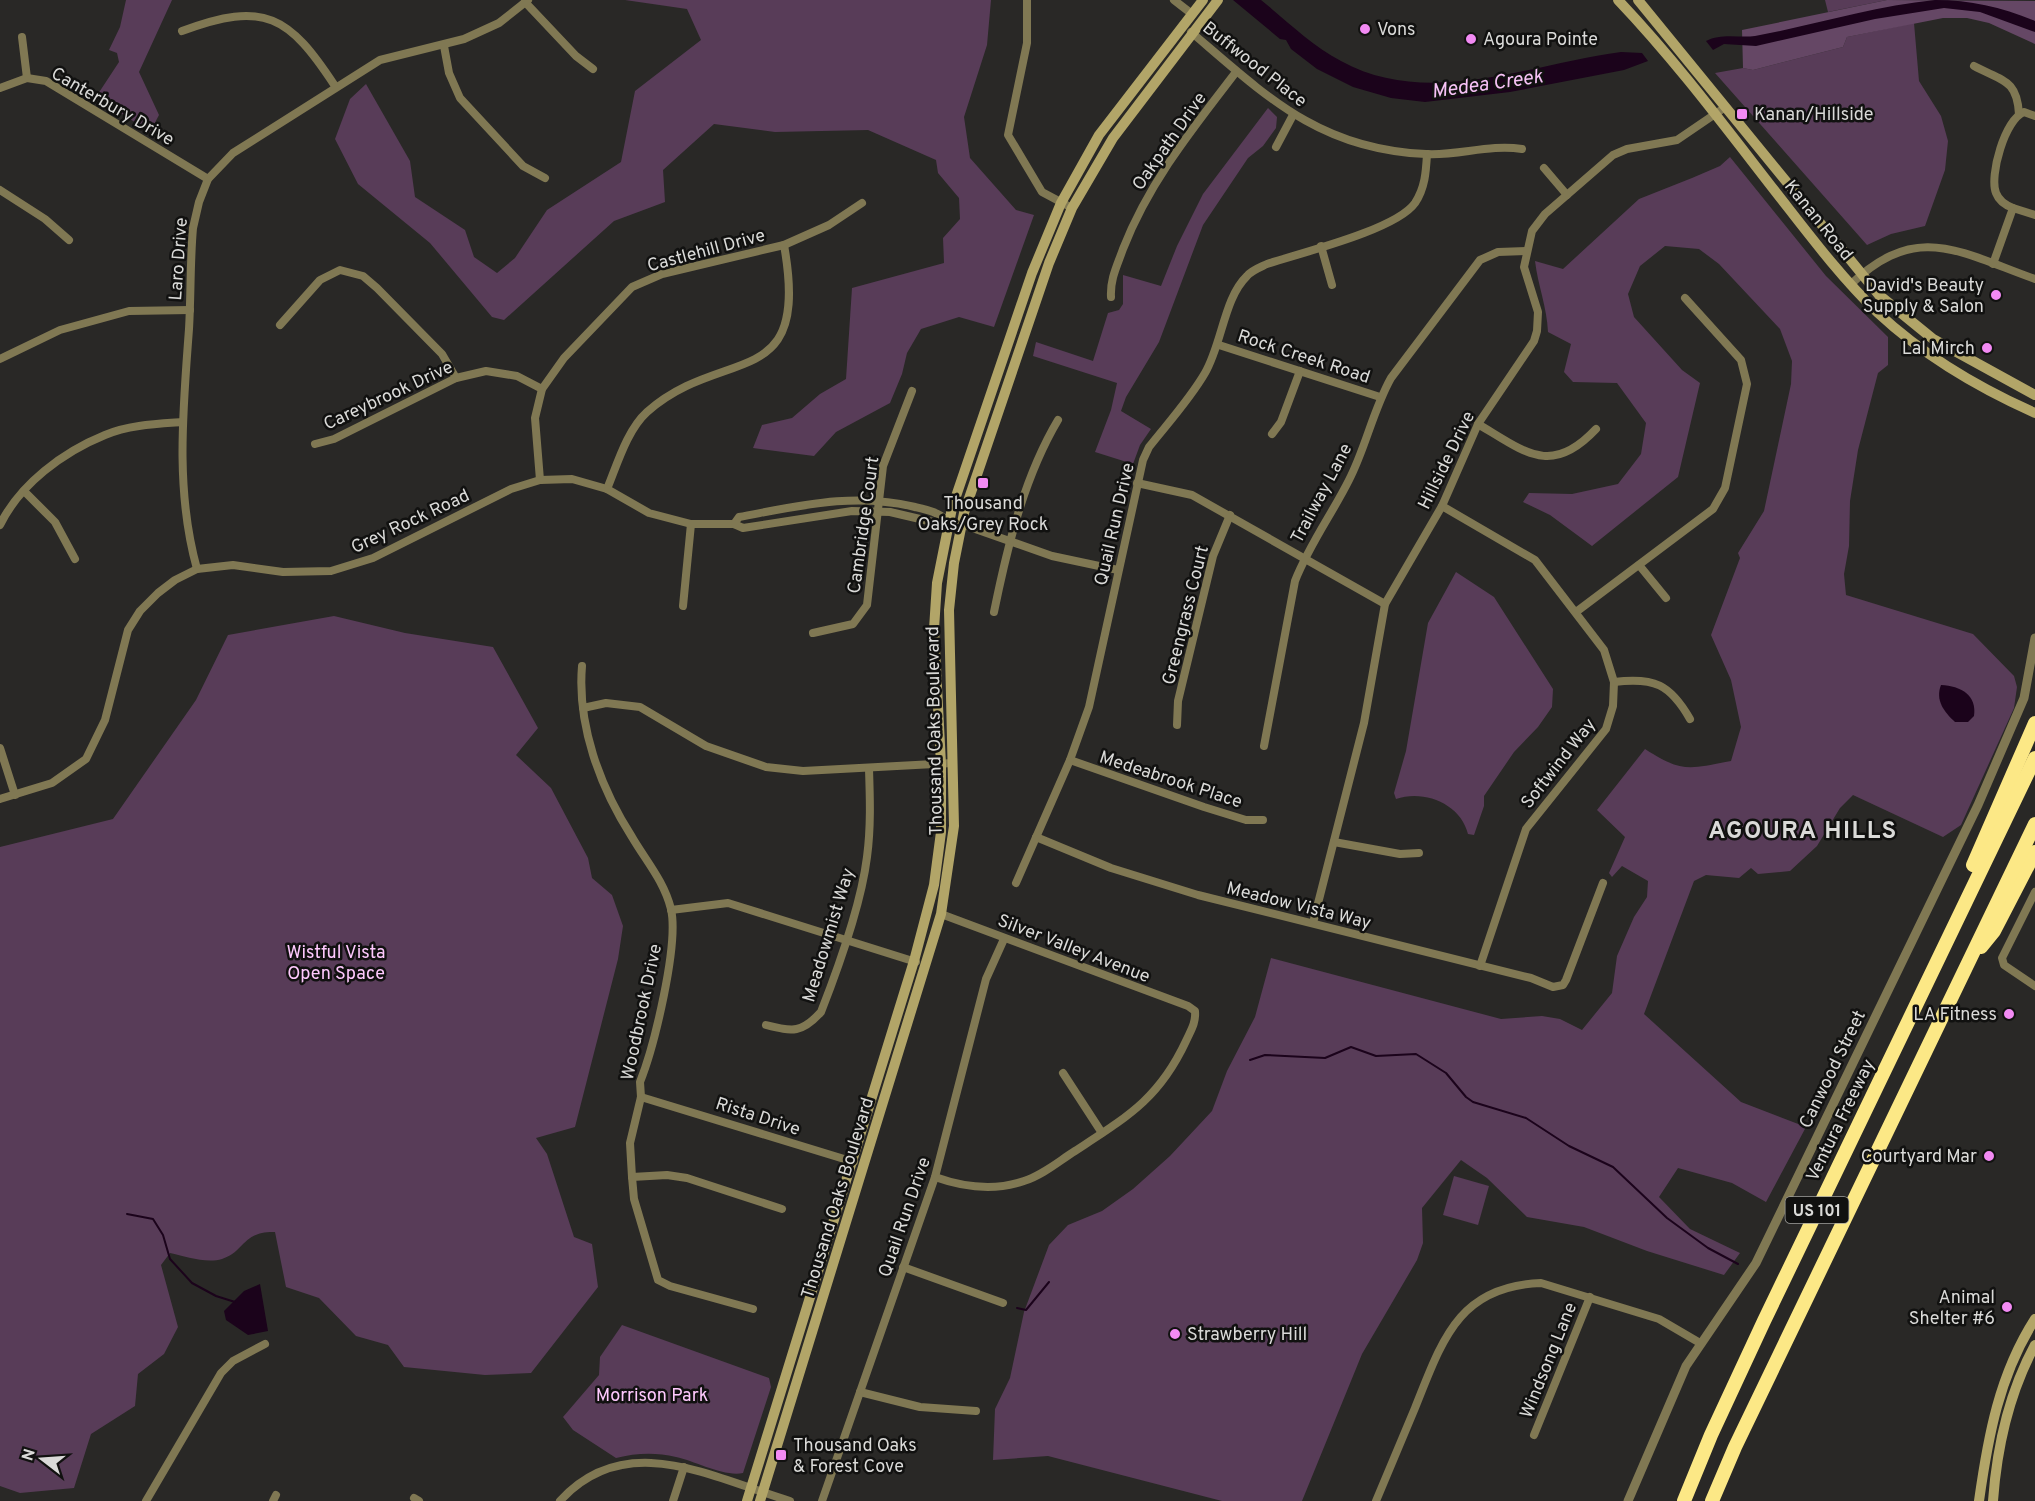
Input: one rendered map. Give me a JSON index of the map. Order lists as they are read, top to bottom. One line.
{"streets":{"highway":["Ventura Freeway","US 101"],"main road":["Kanan Road","Thousand Oaks Boulevard"],"street":["Buffwood Place","Canterbury Drive","Oakpath Drive","Castlehill Drive","Laro Drive","Rock Creek Road","Careybrook Drive","Hillside Drive","Trailway Lane","Grey Rock Road","Quail Run Drive","Cambridge Court","Greengrass Court","Softwind Way","Medeabrook Place","Meadow Vista Way","Meadowmist Way","Silver Valley Avenue","Woodbrook Drive","Canwood Street","Rista Drive","Windsong Lane"]},"crossings":[["Buffwood Place","Oakpath Drive"],["Buffwood Place","Quail Run Drive"],["Buffwood Place","Thousand Oaks Boulevard"],["Canterbury Drive","Laro Drive"],["Kanan Road","Hillside Drive"],["Castlehill Drive","Careybrook Drive"],["Castlehill Drive","Grey Rock Road"],["Laro Drive","Grey Rock Road"],["Rock Creek Road","Trailway Lane"],["Rock Creek Road","Quail Run Drive"],["Hillside Drive","Trailway Lane"],["Hillside Drive","Softwind Way"],["Hillside Drive","Meadow Vista Way"],["Grey Rock Road","Quail Run Drive"],["Grey Rock Road","Cambridge Court"],["Grey Rock Road","Thousand Oaks Boulevard"],["Quail Run Drive","Medeabrook Place"],["Quail Run Drive","Meadow Vista Way"],["Quail Run Drive","Silver Valley Avenue"],["Thousand Oaks Boulevard","Silver Valley Avenue"],["Thousand Oaks Boulevard","Rista Drive"],["Softwind Way","Meadow Vista Way"],["Woodbrook Drive","Rista Drive"]],"districts":["AGOURA HILLS"],"water":["Medea Creek"],"parks":["Wistful Vista Open Space","Morrison Park"],"places":{"other":["Vons","Agoura Pointe","David's Beauty Supply & Salon","Lal Mirch","LA Fitness","Courtyard Mar","Animal Shelter #6","Strawberry Hill"],"transit":["Kanan/Hillside","Thousand Oaks/Grey Rock","Thousand Oaks & Forest Cove"]},"north":"left"}
